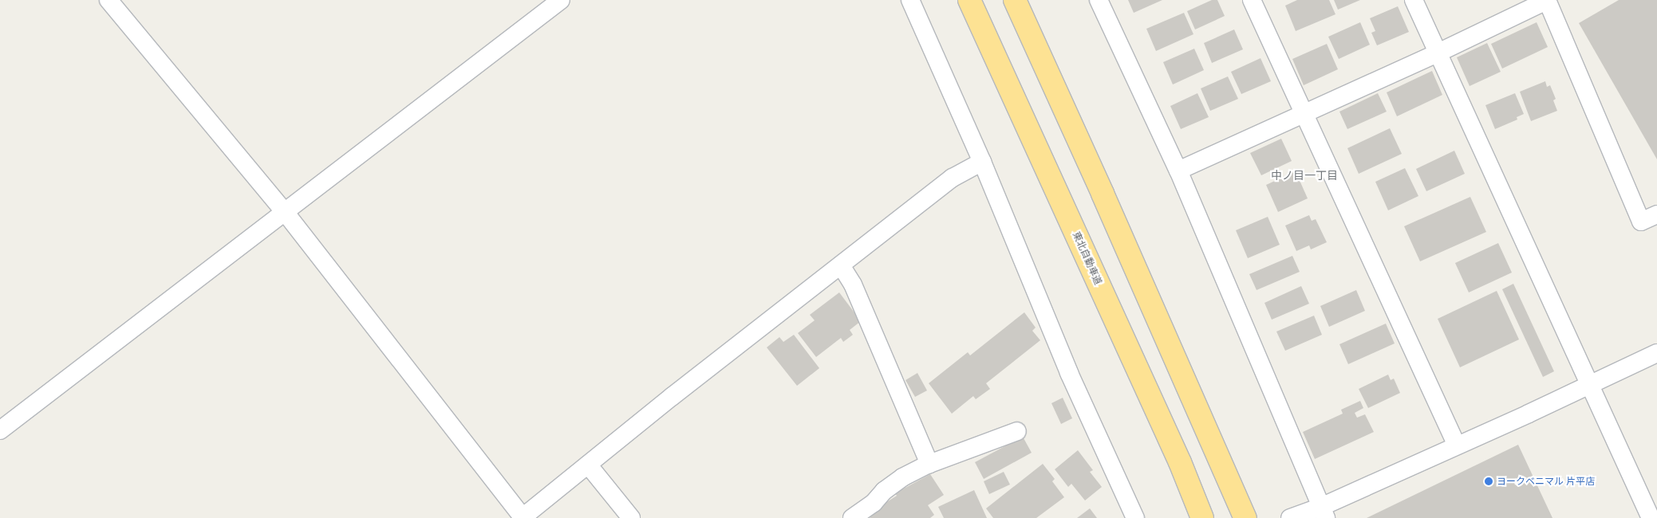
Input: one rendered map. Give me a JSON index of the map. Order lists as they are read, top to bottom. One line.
{"streets":{"highway":["東北自動車道"]},"districts":["中ノ目一丁目"],"places":["ヨークベニマル 片平店"]}
